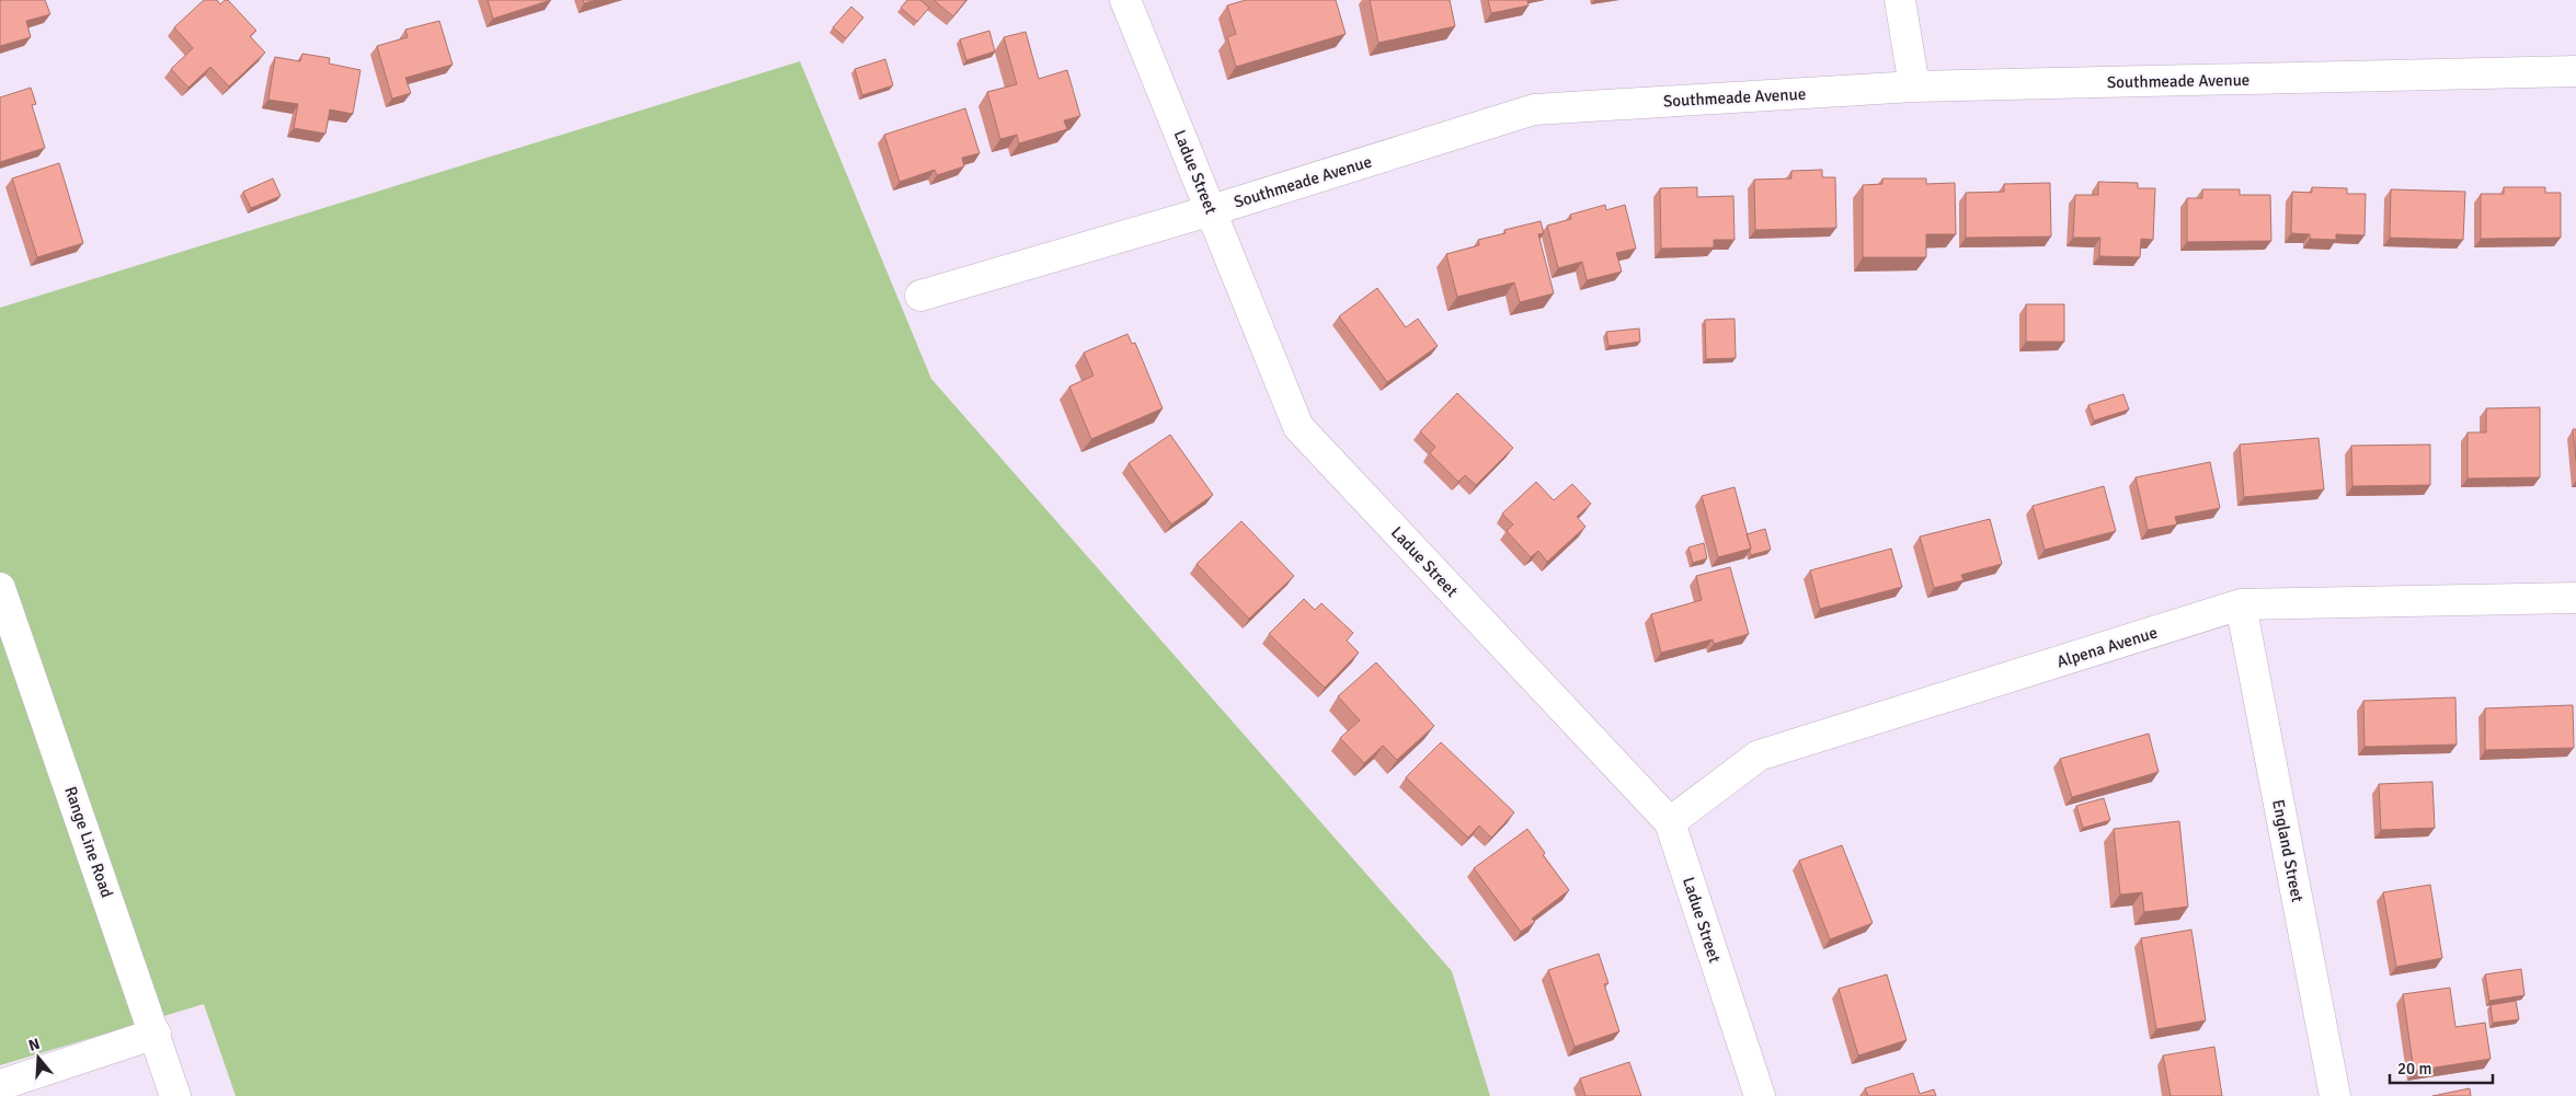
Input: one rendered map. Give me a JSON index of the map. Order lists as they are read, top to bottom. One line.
{"streets":{"street":["Southmeade Avenue","Ladue Street","Alpena Avenue","Range Line Road","England Street"]},"crossings":[["Southmeade Avenue","Ladue Street"],["Ladue Street","Alpena Avenue"],["Alpena Avenue","England Street"]],"scale_bar":"20 m","north":"top"}
